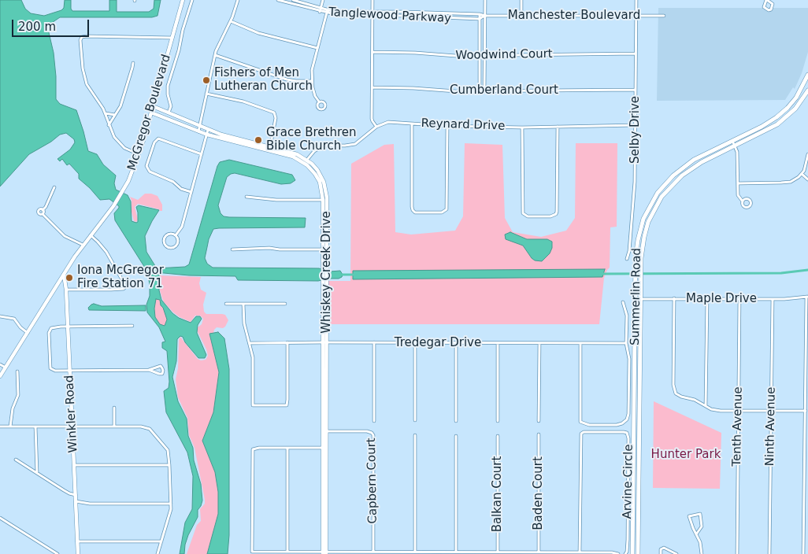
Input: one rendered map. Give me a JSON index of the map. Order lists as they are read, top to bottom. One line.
{"streets":{"main road":["Summerlin Road"],"street":["Tanglewood Parkway","Manchester Boulevard","Woodwind Court","Cumberland Court","McGregor Boulevard","Reynard Drive","Selby Drive","Whiskey Creek Drive","Maple Drive","Tredegar Drive","Winkler Road","Tenth Avenue","Ninth Avenue","Capbern Court","Arvine Circle","Baden Court","Balkan Court"]},"crossings":[["Tanglewood Parkway","Manchester Boulevard"],["Manchester Boulevard","Selby Drive"],["Woodwind Court","Selby Drive"],["Cumberland Court","Selby Drive"],["McGregor Boulevard","Whiskey Creek Drive"],["McGregor Boulevard","Winkler Road"],["Reynard Drive","Selby Drive"],["Reynard Drive","Whiskey Creek Drive"],["Whiskey Creek Drive","Tredegar Drive"],["Whiskey Creek Drive","Capbern Court"],["Summerlin Road","Maple Drive"],["Maple Drive","Tenth Avenue"],["Maple Drive","Ninth Avenue"]],"parks":["Hunter Park"],"places":["Fishers of Men Lutheran Church","Grace Brethren Bible Church","Iona McGregor Fire Station 71"],"scale_bar":"200 m"}
